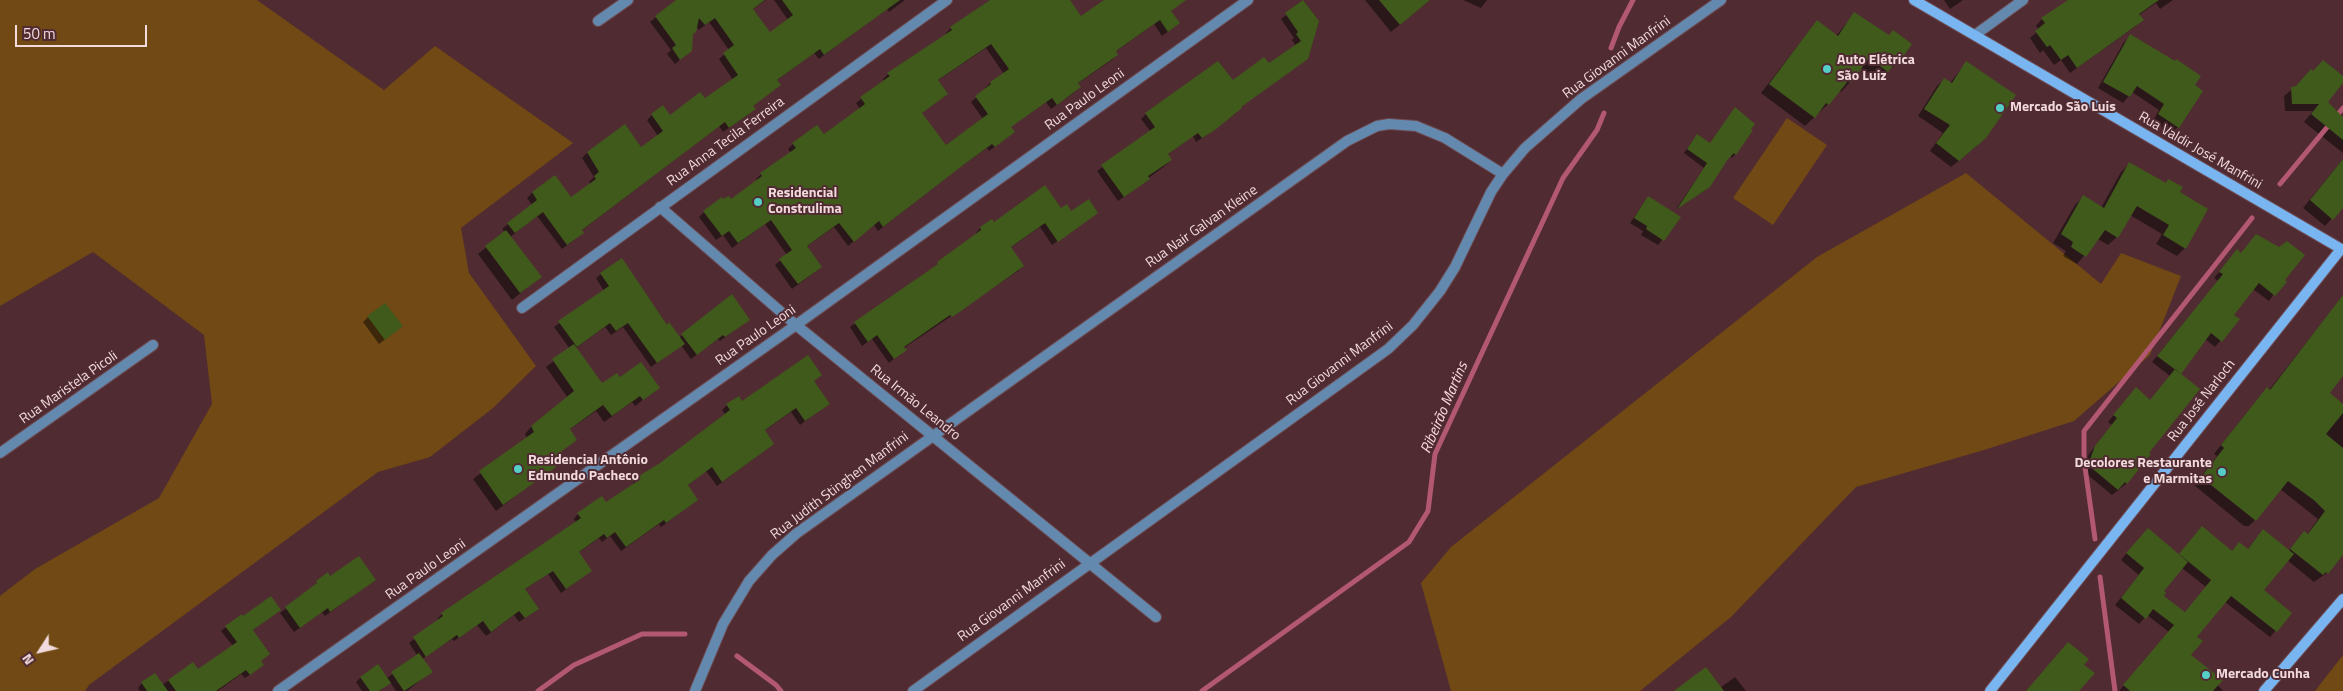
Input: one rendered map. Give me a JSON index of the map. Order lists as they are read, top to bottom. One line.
{"streets":{"street":["Rua Giovanni Manfrini","Rua Paulo Leoni","Rua Anna Tecila Ferreira","Rua Valdir José Manfrini","Rua Nair Galvan Kleine","Rua Maristela Picoli","Rua José Narloch","Rua Irmão Leandro","Rua Judith Stinghen Manfrini"]},"crossings":[["Rua Giovanni Manfrini","Rua Nair Galvan Kleine"],["Rua Giovanni Manfrini","Rua Irmão Leandro"],["Rua Paulo Leoni","Rua Irmão Leandro"],["Rua Anna Tecila Ferreira","Rua Irmão Leandro"],["Rua Valdir José Manfrini","Rua José Narloch"],["Rua Nair Galvan Kleine","Rua Irmão Leandro"],["Rua Nair Galvan Kleine","Rua Judith Stinghen Manfrini"],["Rua Irmão Leandro","Rua Judith Stinghen Manfrini"]],"water":["Ribeirão Martins"],"places":["Auto Elétrica São Luiz","Mercado São Luis","Residencial Construlima","Residencial Antônio Edmundo Pacheco","Decolores Restaurante e Marmitas","Mercado Cunha"],"scale_bar":"50 m","north":"bottom left"}
